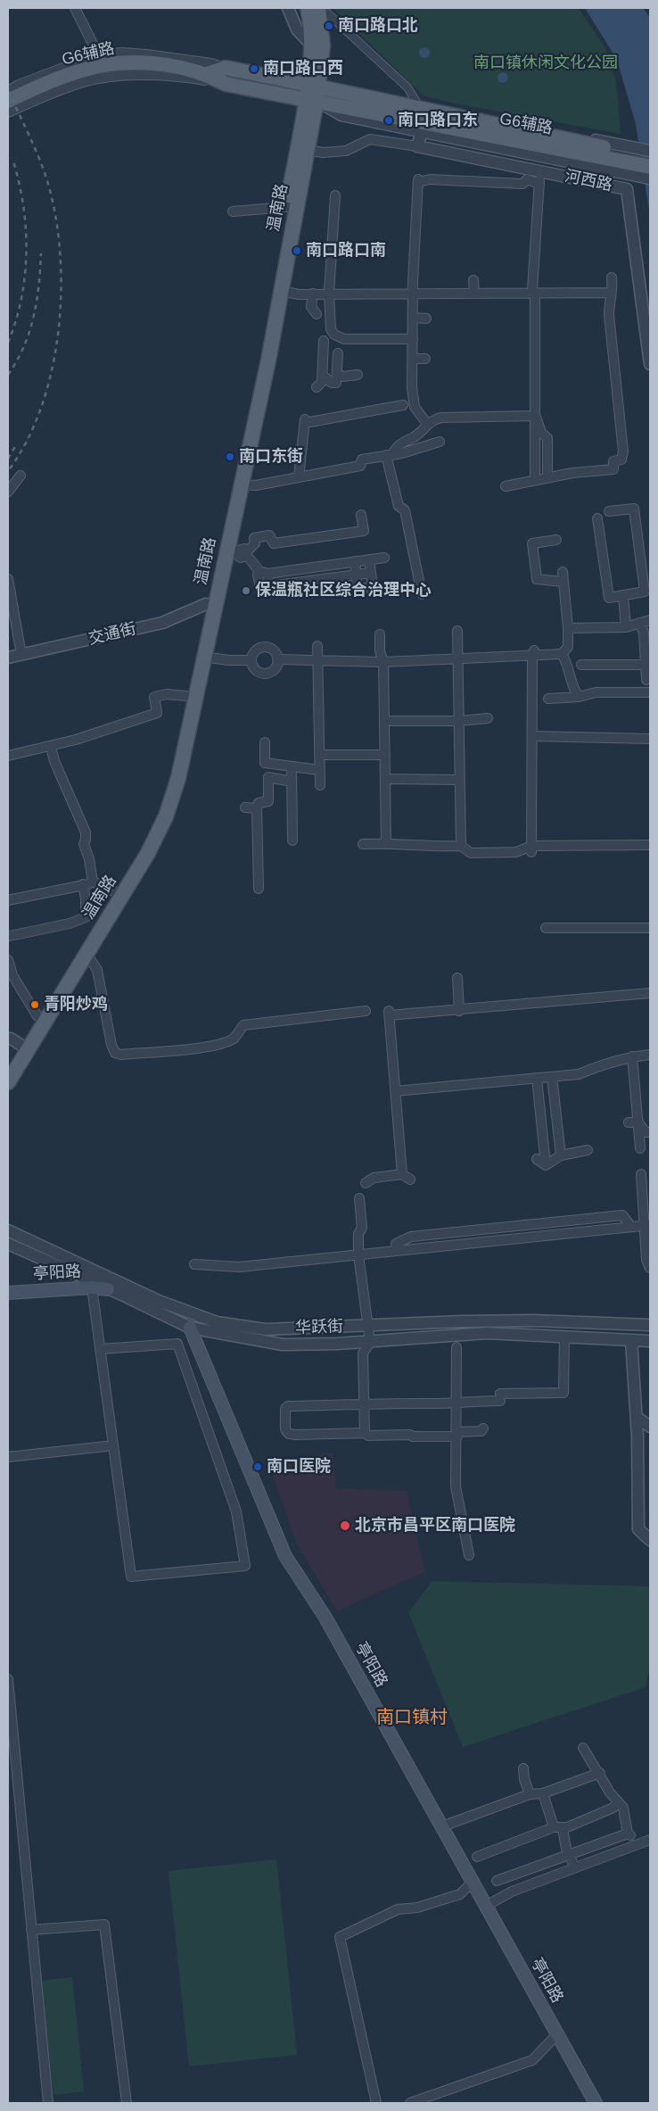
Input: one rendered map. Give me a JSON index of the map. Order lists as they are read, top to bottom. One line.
{"streets":{"main road":["G6辅路","温南路","亭阳路"],"street":["河西路","交通街","华跃街"]},"crossings":[["G6辅路","温南路"],["温南路","交通街"],["亭阳路","华跃街"]],"districts":["南口镇村"],"parks":["南口镇休闲文化公园"],"places":["南口路口北","南口路口西","南口路口东","南口路口南","南口东街","保温瓶社区综合治理中心","青阳炒鸡","南口医院","北京市昌平区南口医院"]}
